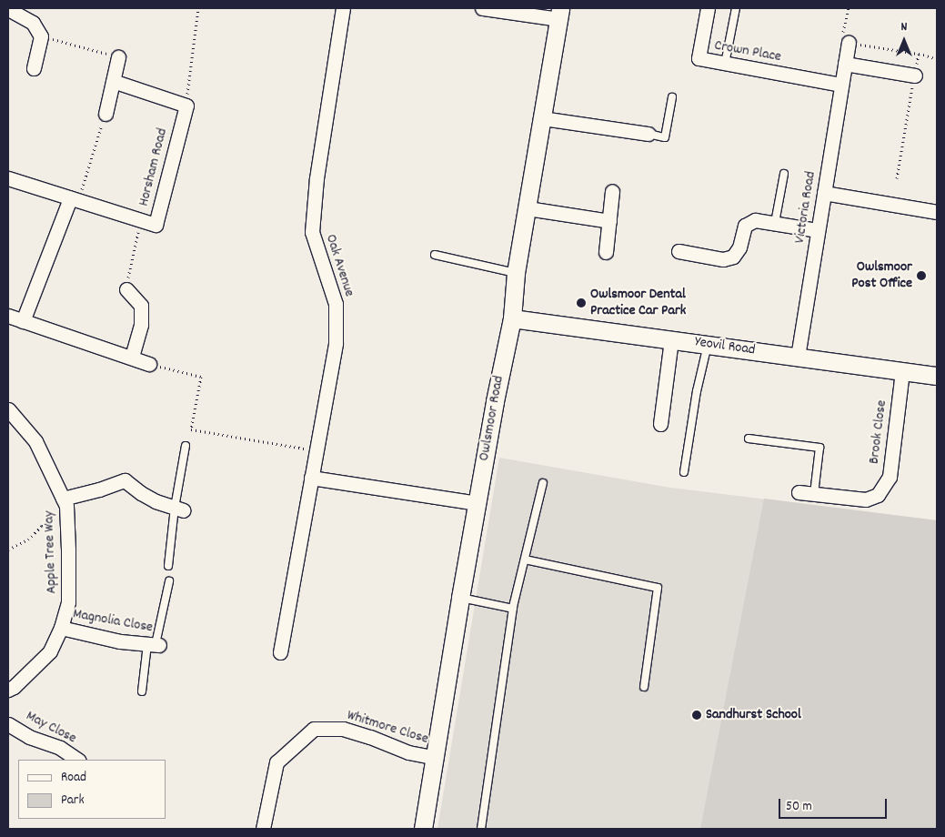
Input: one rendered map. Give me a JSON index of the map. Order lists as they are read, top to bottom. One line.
{"streets":{"street":["Crown Place","Horsham Road","Victoria Road","Oak Avenue","Yeovil Road","Owlsmoor Road","Brook Close","Apple Tree Way","Magnolia Close","May Close","Whitmore Close"]},"crossings":[["Crown Place","Victoria Road"],["Victoria Road","Yeovil Road"],["Yeovil Road","Owlsmoor Road"],["Yeovil Road","Brook Close"],["Owlsmoor Road","Whitmore Close"],["Apple Tree Way","Magnolia Close"]],"places":["Owlsmoor Post Office","Owlsmoor Dental Practice Car Park","Sandhurst School"],"legend":["Road","Park"],"scale_bar":"50 m","north":"top"}
